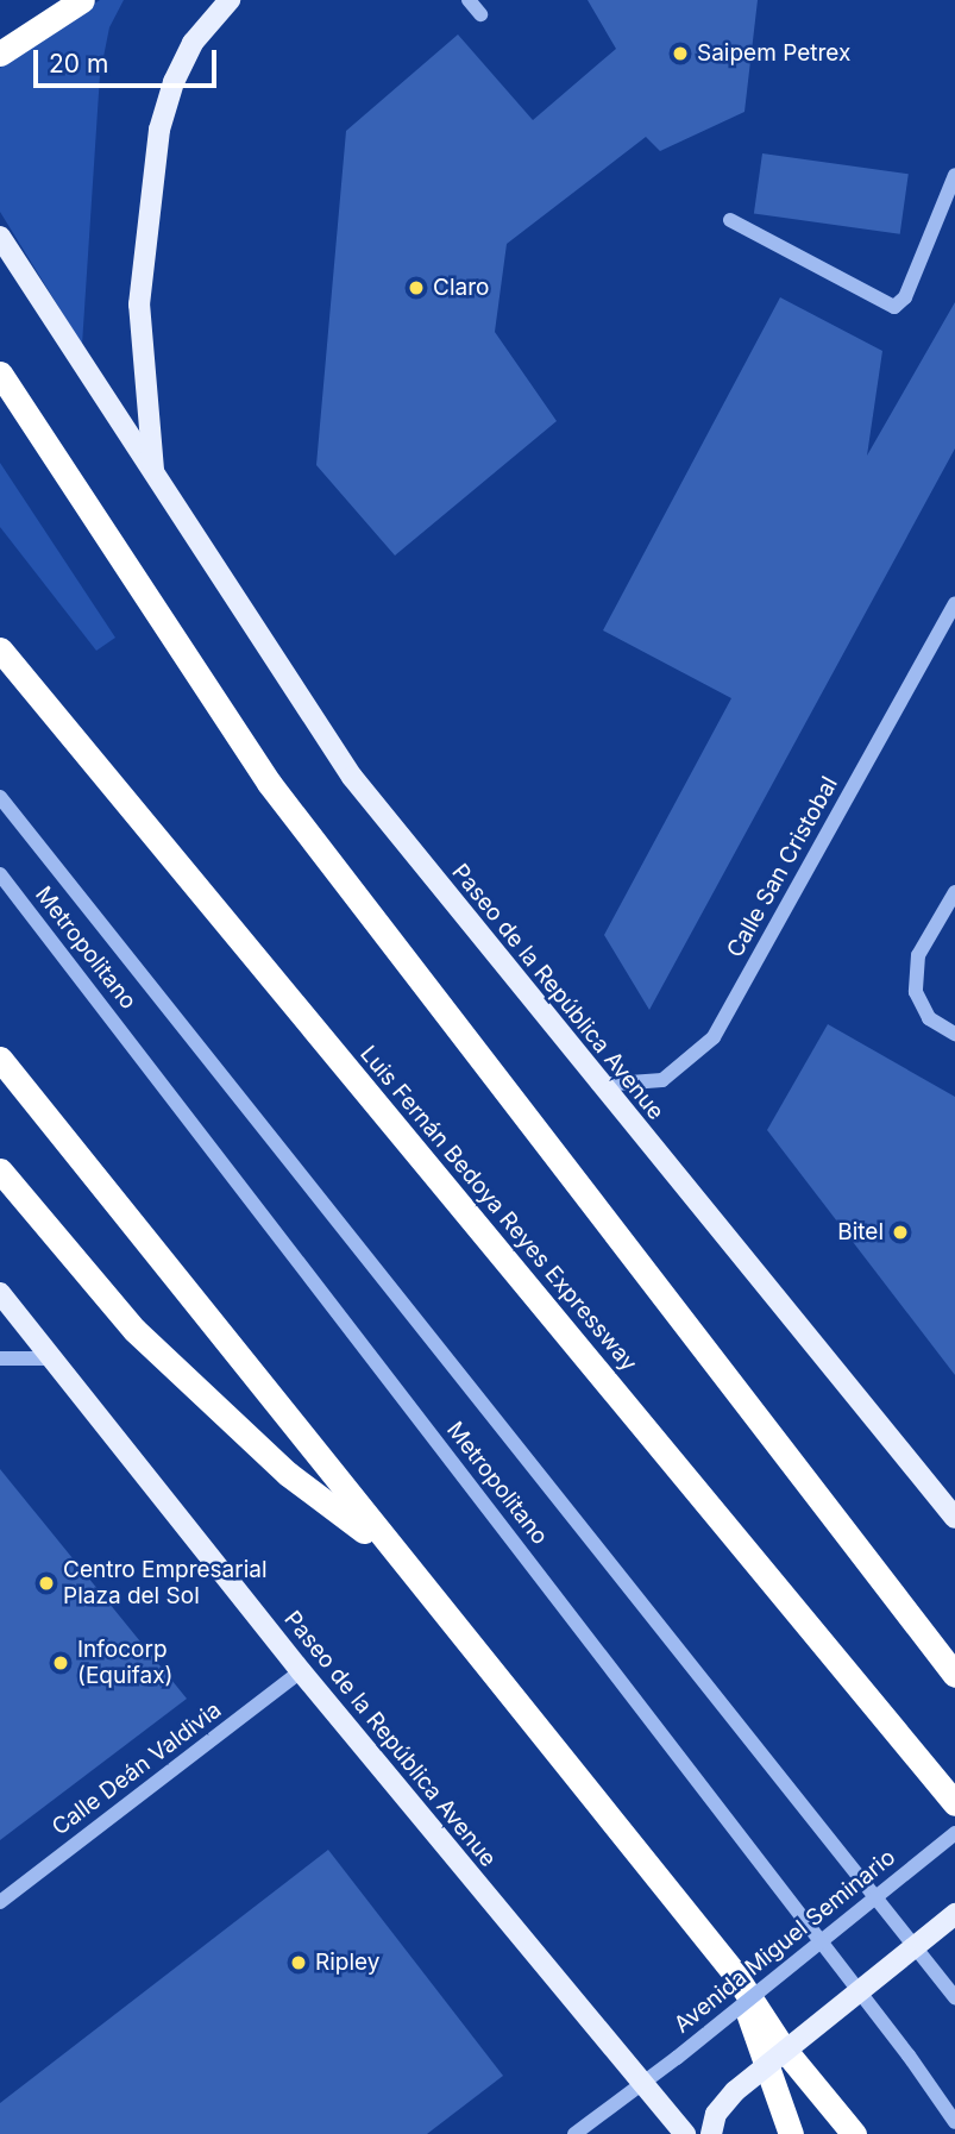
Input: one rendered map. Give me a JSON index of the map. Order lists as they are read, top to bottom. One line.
{"streets":{"highway":["Luis Fernán Bedoya Reyes Expressway"],"main road":["Paseo de la República Avenue"],"street":["Calle San Cristobal","Metropolitano","Calle Deán Valdivia","Avenida Miguel Seminario"]},"crossings":[["Calle San Cristobal","Paseo de la República Avenue"],["Paseo de la República Avenue","Calle Deán Valdivia"],["Paseo de la República Avenue","Avenida Miguel Seminario"]],"places":["Saipem Petrex","Claro","Bitel","Centro Empresarial Plaza del Sol","Infocorp (Equifax)","Ripley"],"scale_bar":"20 m"}
